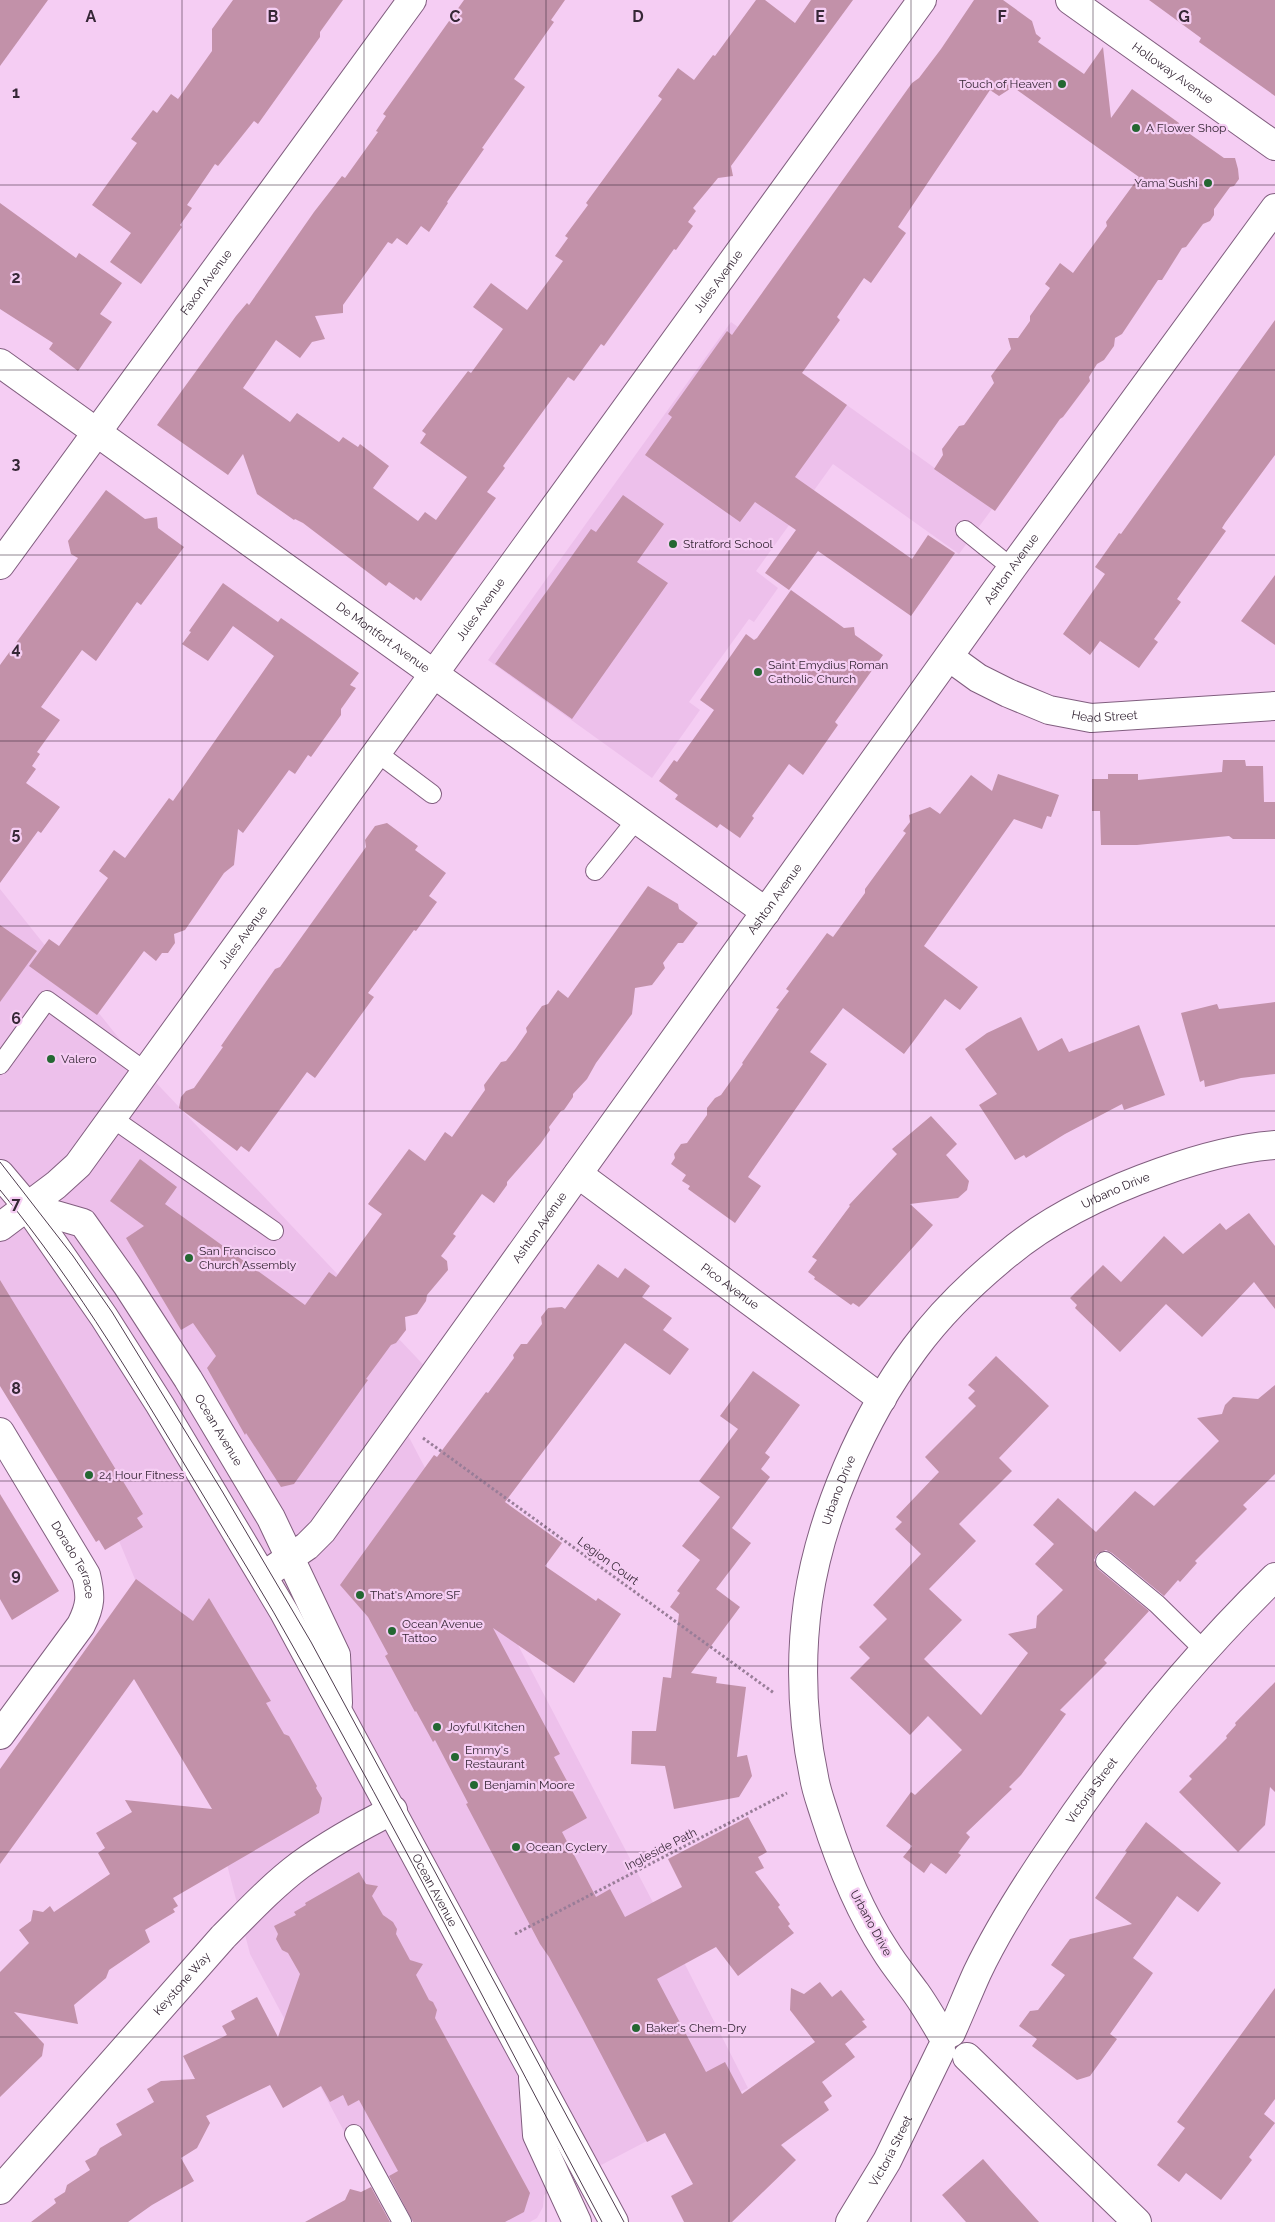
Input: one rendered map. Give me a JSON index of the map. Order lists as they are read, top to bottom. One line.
{"streets":{"street":["Holloway Avenue","Jules Avenue","Faxon Avenue","Ashton Avenue","De Montfort Avenue","Head Street","Urbano Drive","Pico Avenue","Ocean Avenue","Dorado Terrace","Victoria Street","Keystone Way"],"path":["Legion Court","Ingleside Path"]},"crossings":[["Jules Avenue","De Montfort Avenue"],["Jules Avenue","Ocean Avenue"],["Faxon Avenue","De Montfort Avenue"],["Ashton Avenue","De Montfort Avenue"],["Ashton Avenue","Head Street"],["Ashton Avenue","Pico Avenue"],["Ashton Avenue","Ocean Avenue"],["Ashton Avenue","Legion Court"],["Urbano Drive","Pico Avenue"],["Urbano Drive","Legion Court"],["Urbano Drive","Victoria Street"],["Urbano Drive","Ingleside Path"],["Ocean Avenue","Keystone Way"]],"places":["Touch of Heaven","A Flower Shop","Yama Sushi","Stratford School","Saint Emydius Roman Catholic Church","Valero","San Francisco Church Assembly","24 Hour Fitness","That's Amore SF","Ocean Avenue Tattoo","Joyful Kitchen","Emmy's Restaurant","Benjamin Moore","Ocean Cyclery","Baker's Chem-Dry"],"grid":{"columns":["A","B","C","D","E","F","G"],"rows":["1","2","3","4","5","6","7","8","9"]}}
